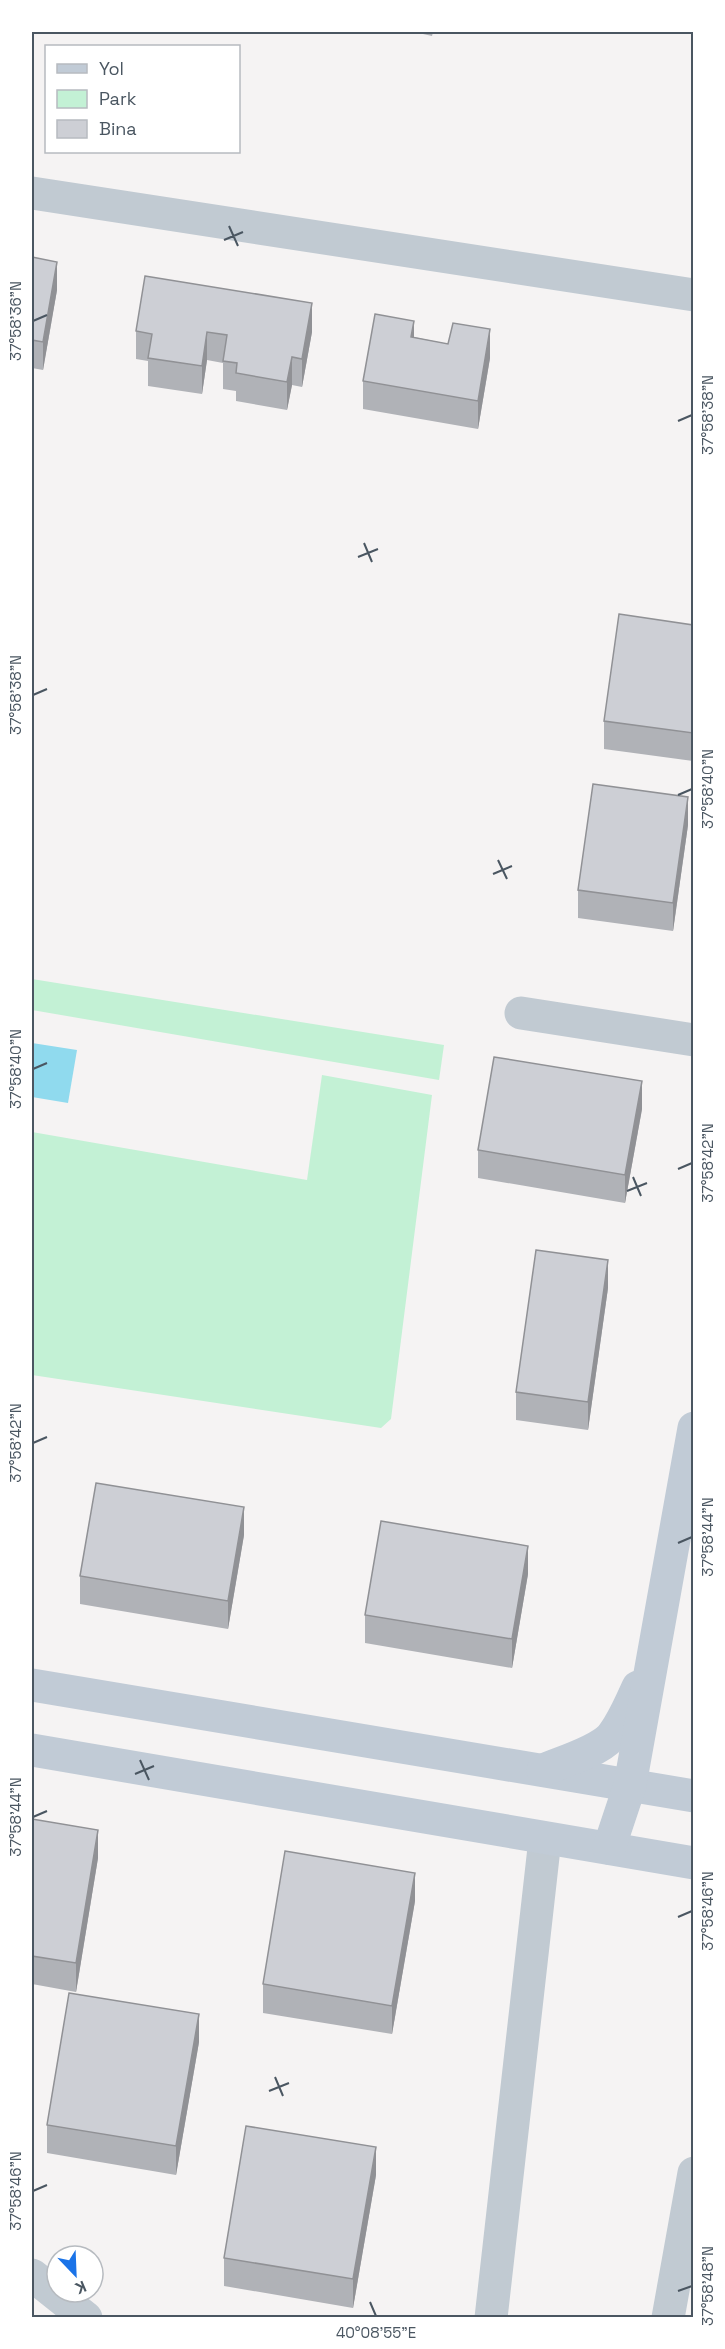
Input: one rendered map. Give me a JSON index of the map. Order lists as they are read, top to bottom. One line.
{"legend":["Yol","Park","Bina"],"north":"bottom right","coordinates":["37°58'36\"N","37°58'38\"N","37°58'40\"N","37°58'42\"N","37°58'44\"N","37°58'46\"N","37°58'48\"N","40°08'55\"E"]}
